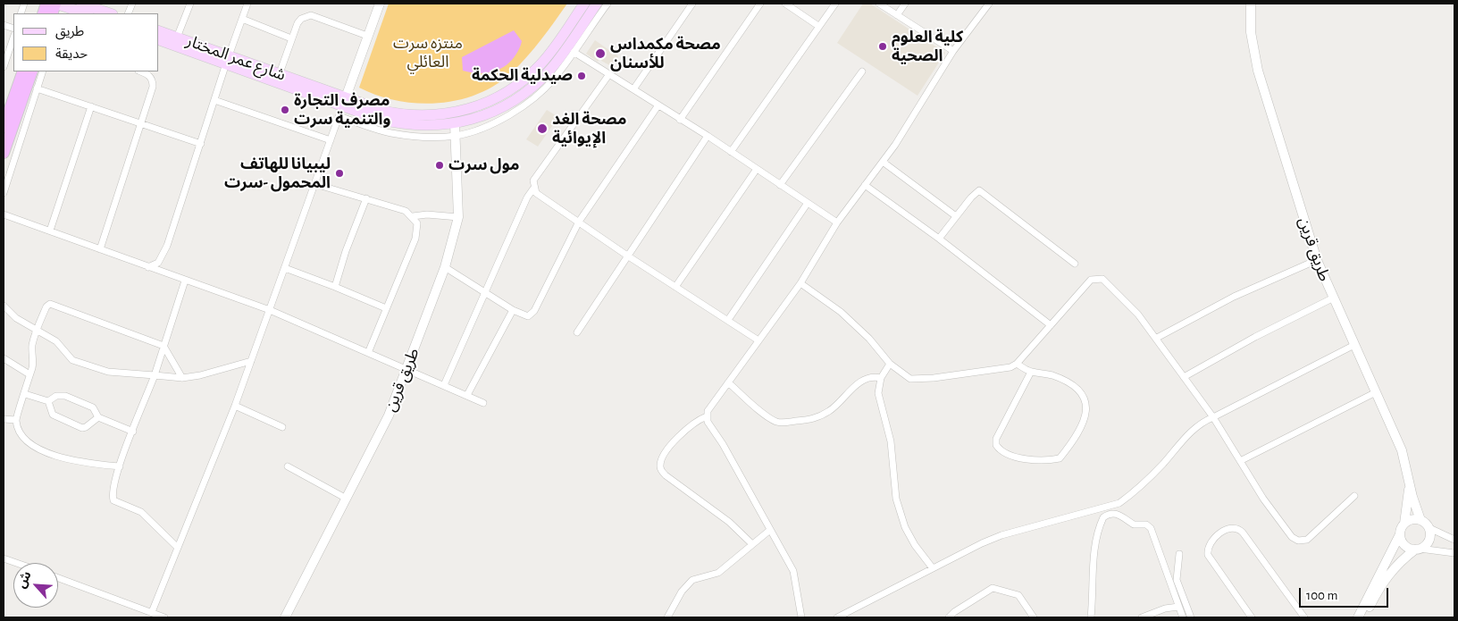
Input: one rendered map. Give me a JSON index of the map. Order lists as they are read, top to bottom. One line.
{"streets":{"main road":["شارع عمر المختار"],"street":["طريق قرين"]},"parks":["منتزه سرت العائلي"],"places":["كلية العلوم الصحية","مصحة مكمداس للأسنان","صيدلية الحكمة","مصرف التجارة والتنمية سرت","مصحة الغد الإيوائية","مول سرت","ليبيانا للهاتف المحمول -سرت"],"legend":["طريق","حديقة"],"scale_bar":"100 m","north":"top left"}
